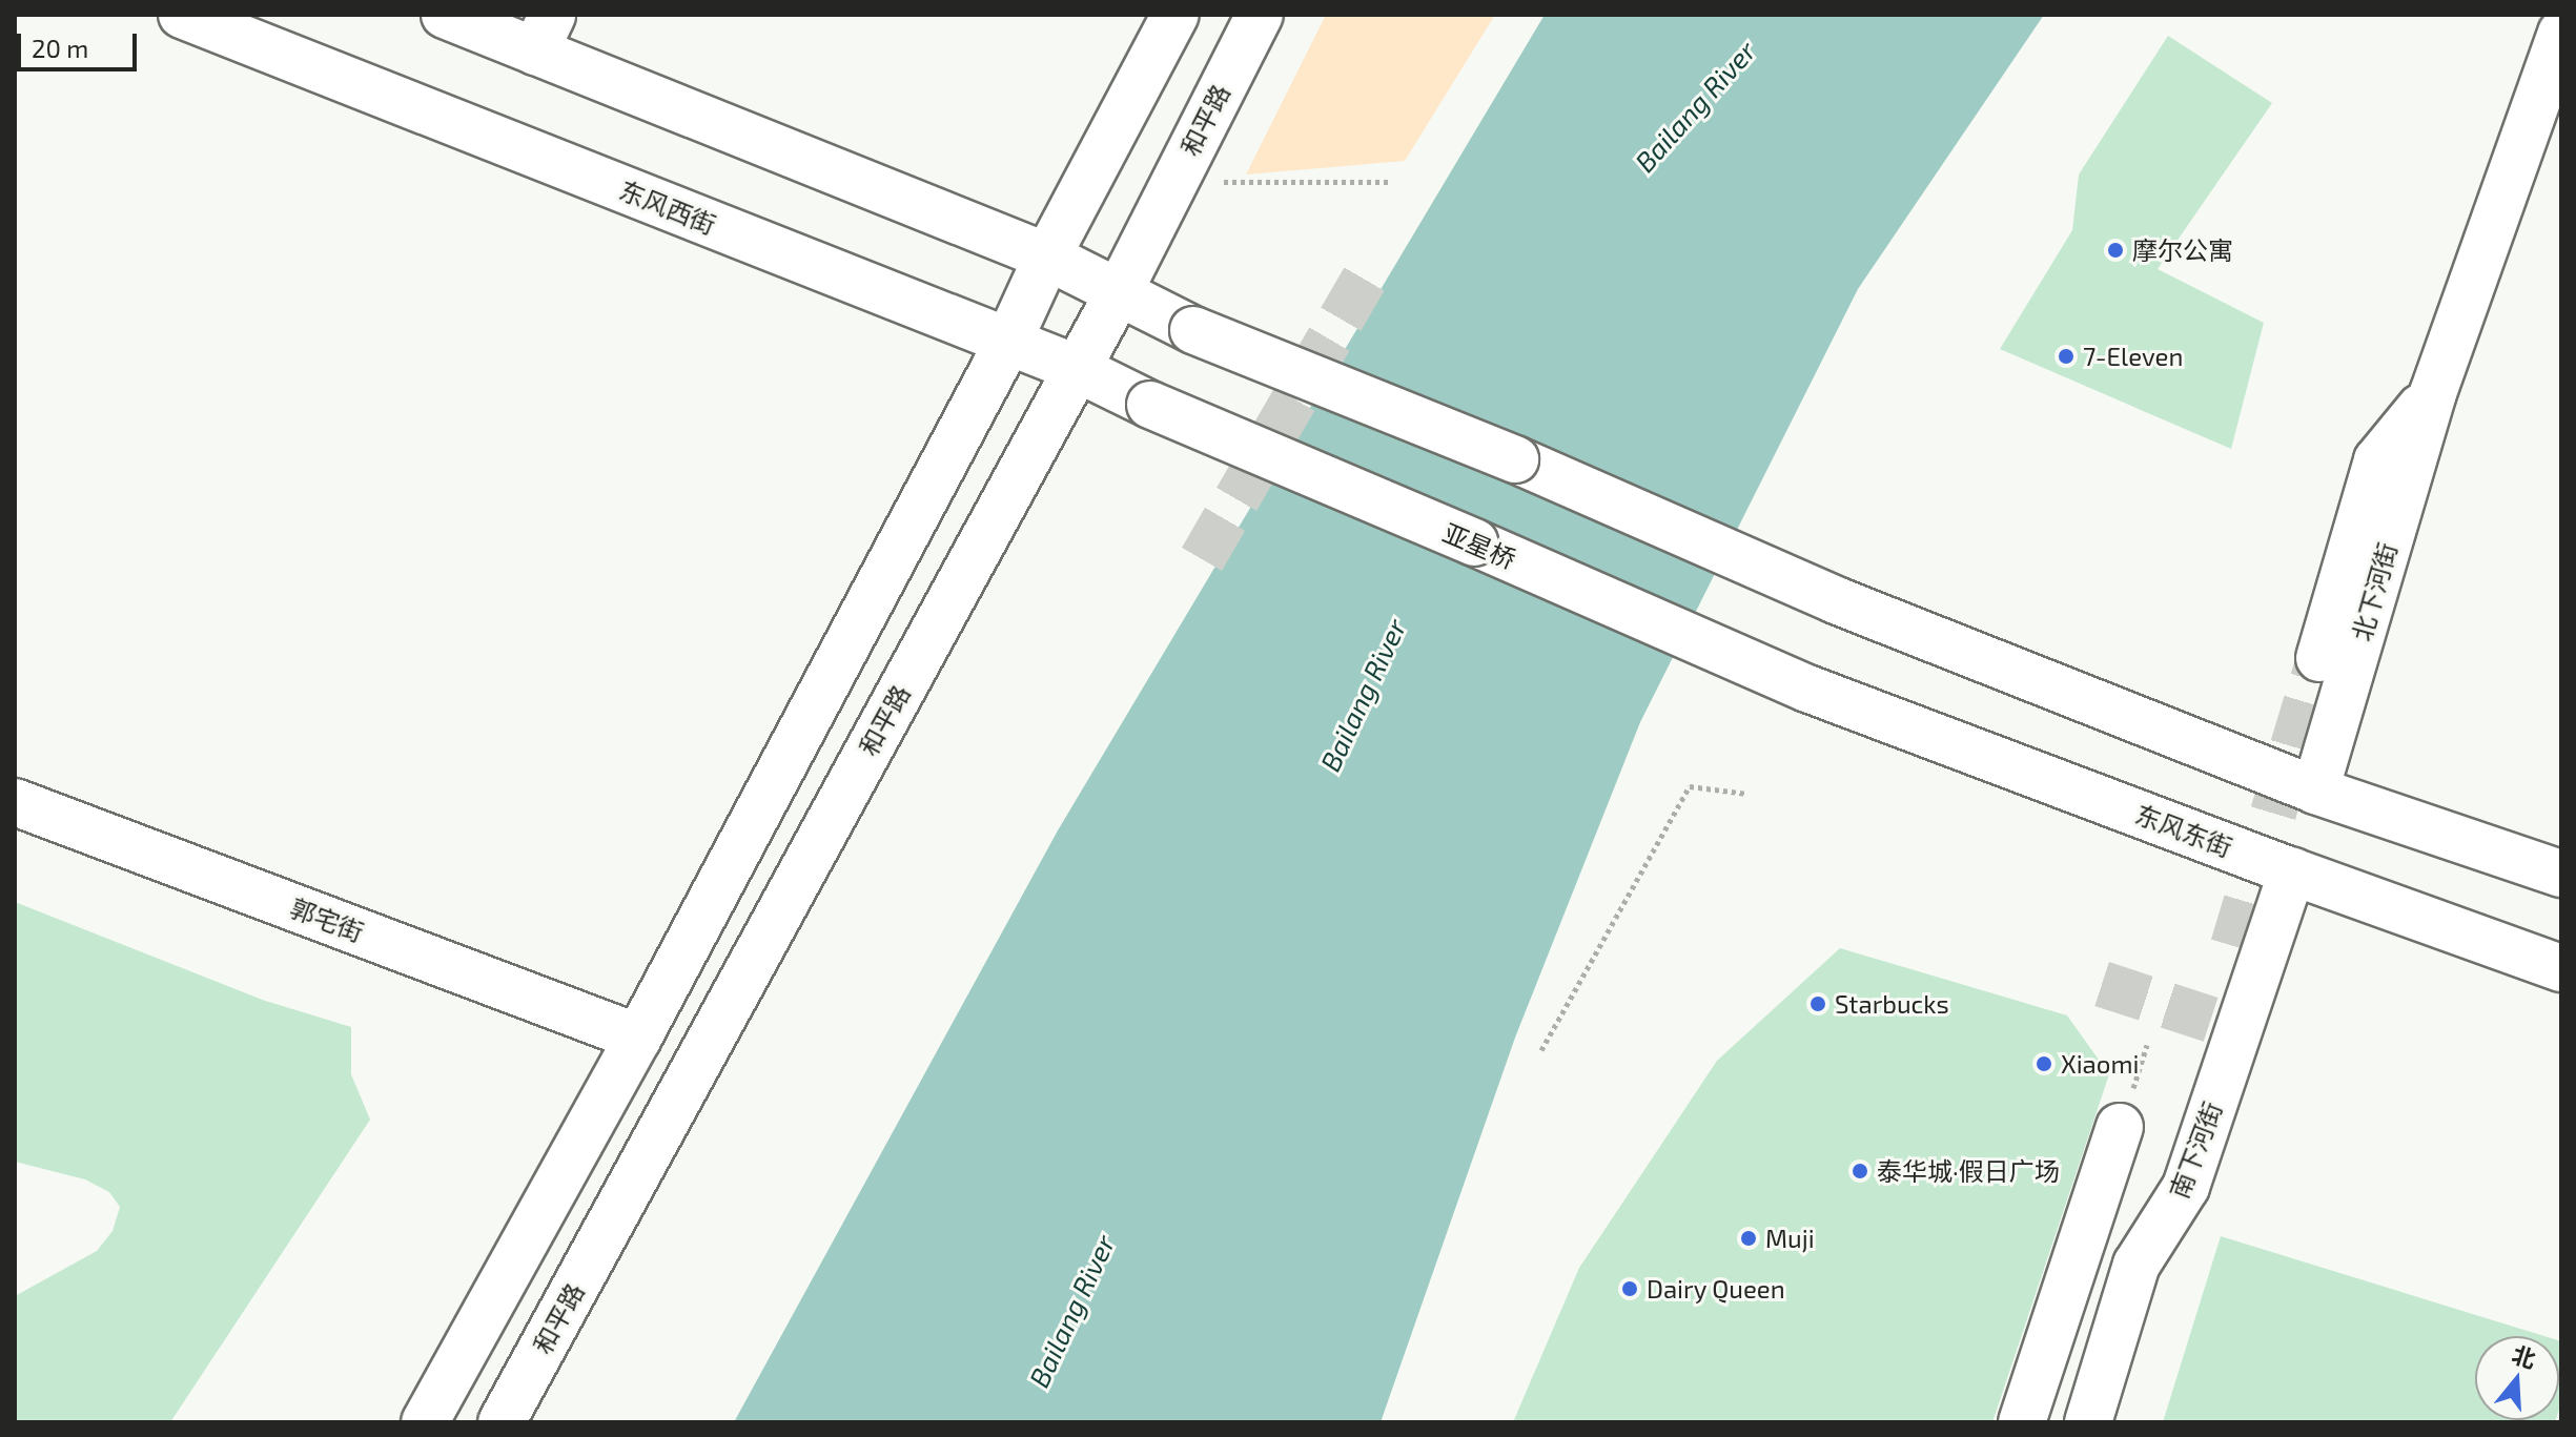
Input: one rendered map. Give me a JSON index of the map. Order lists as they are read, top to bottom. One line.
{"streets":{"main road":["和平路","东风西街","亚星桥","北下河街","东风东街","郭宅街","南下河街"]},"crossings":[["和平路","东风西街"],["东风西街","亚星桥"],["亚星桥","东风东街"],["东风东街","南下河街"]],"water":["Bailang River"],"places":["摩尔公寓","7-Eleven","Starbucks","Xiaomi","泰华城·假日广场","Muji","Dairy Queen"],"scale_bar":"20 m","north":"top"}
